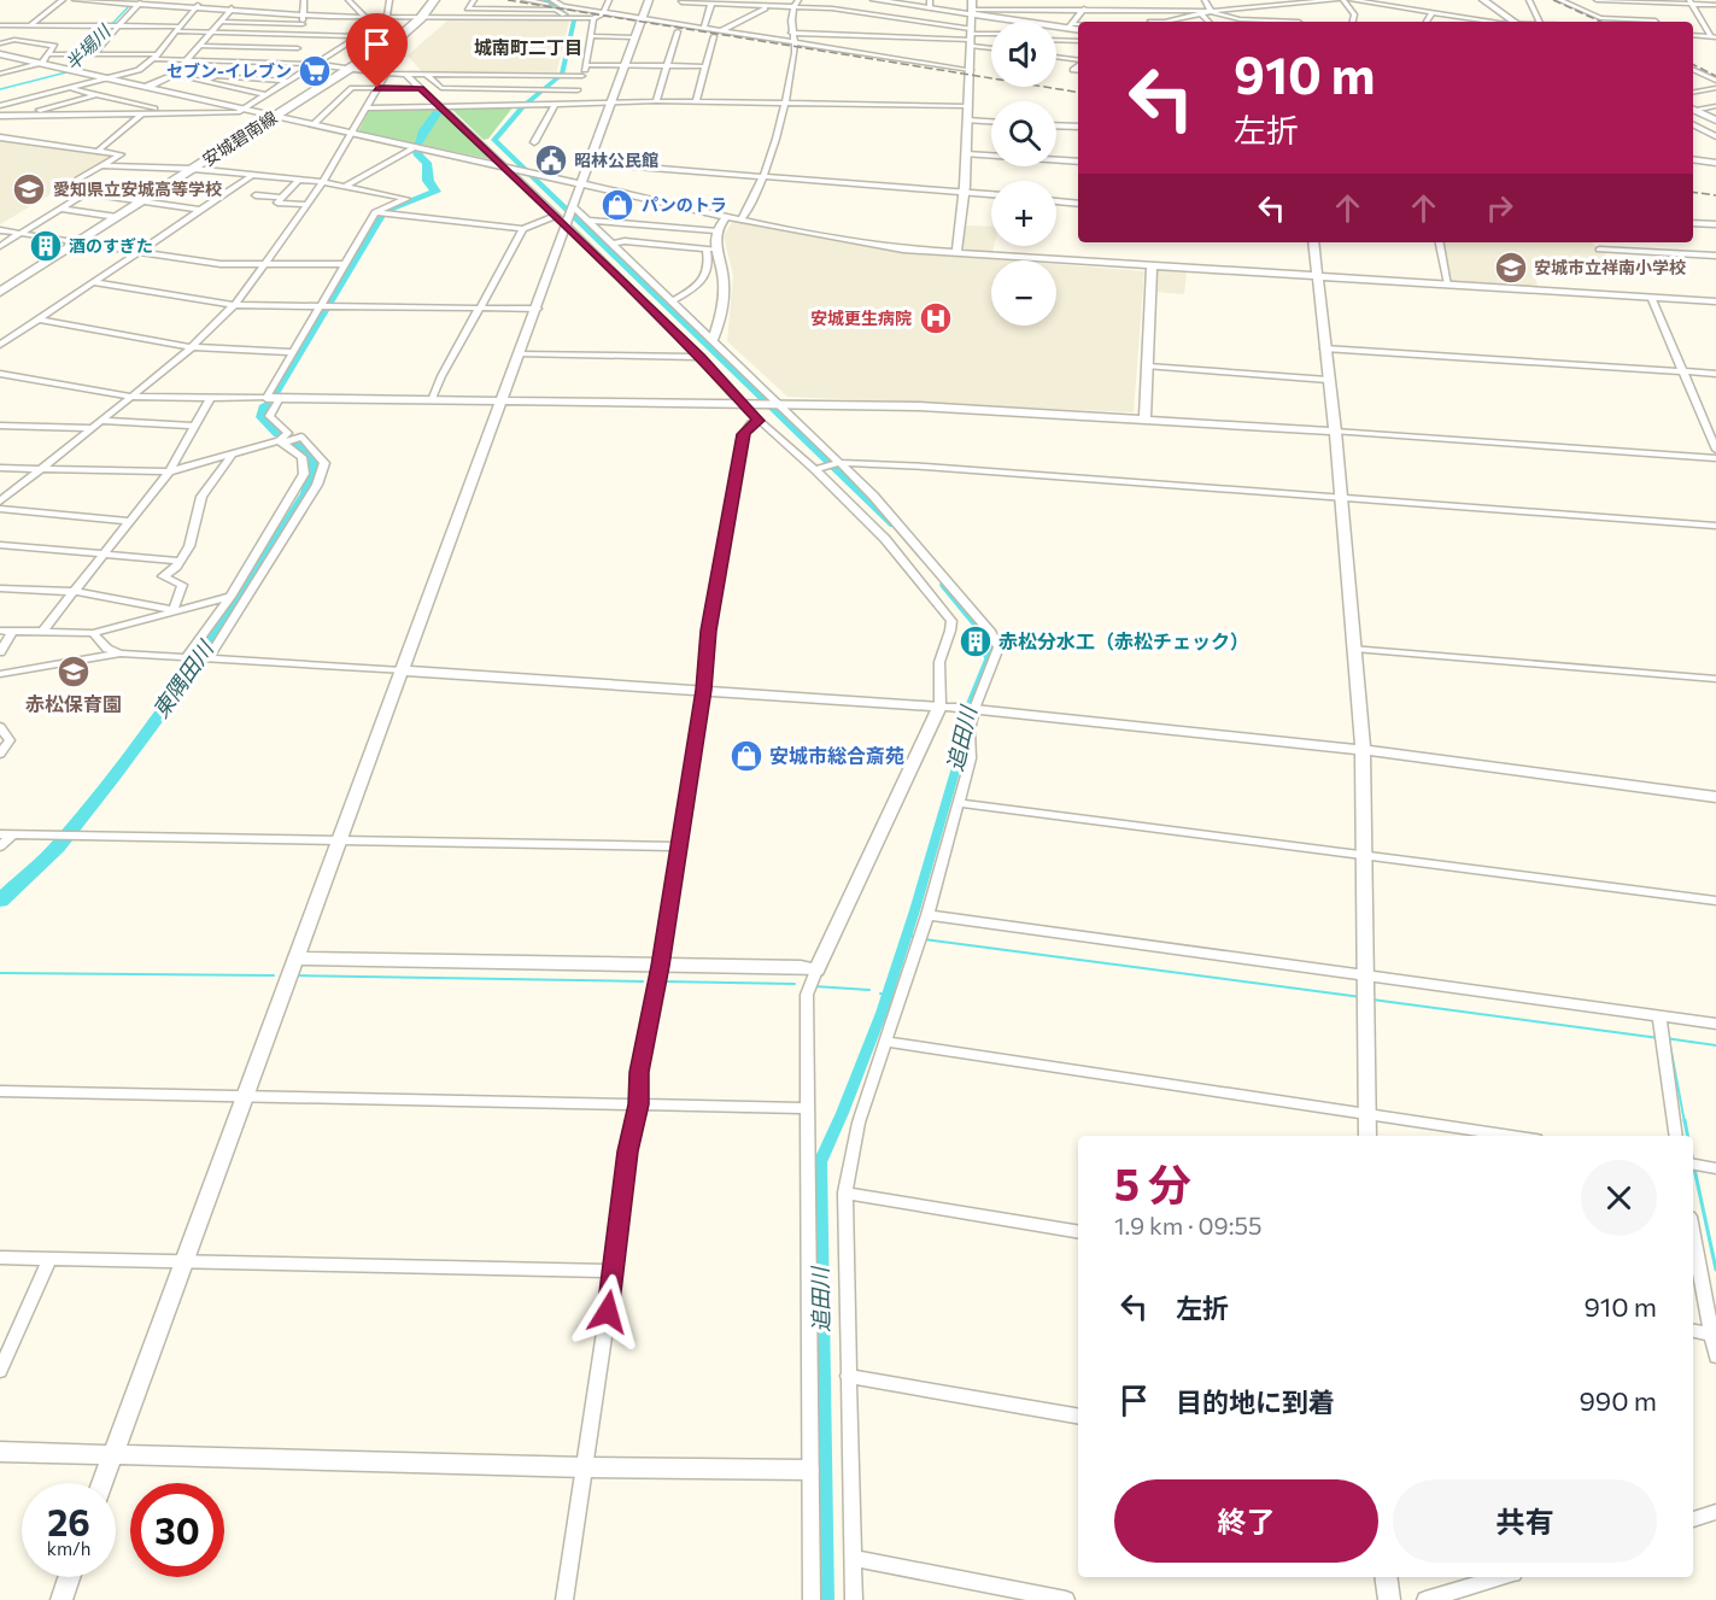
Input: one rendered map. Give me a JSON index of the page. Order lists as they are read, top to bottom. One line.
{"streets":{"main road":["安城碧南線"]},"districts":["城南町二丁目"],"water":["半場川","東隅田川","追田川"],"places":{"supermarket":["セブン-イレブン"],"public building":["昭林公民館"],"school or university":["愛知県立安城高等学校","安城市立祥南小学校","赤松保育園"],"shop":["パンのトラ","安城市総合斎苑"],"building":["酒のすぎた","赤松分水工（赤松チェック）"],"hospital":["安城更生病院"]},"page":{"map_buttons":["+","−"],"turn":["910 m","左折"],"heading":["5 分","1.9 km · 09:55"],"list":[{"name":"左折","value":"910 m"},{"name":"目的地に到着","value":"990 m"}],"buttons":["終了","共有"],"speed":"26 km/h","limit":"30"}}
